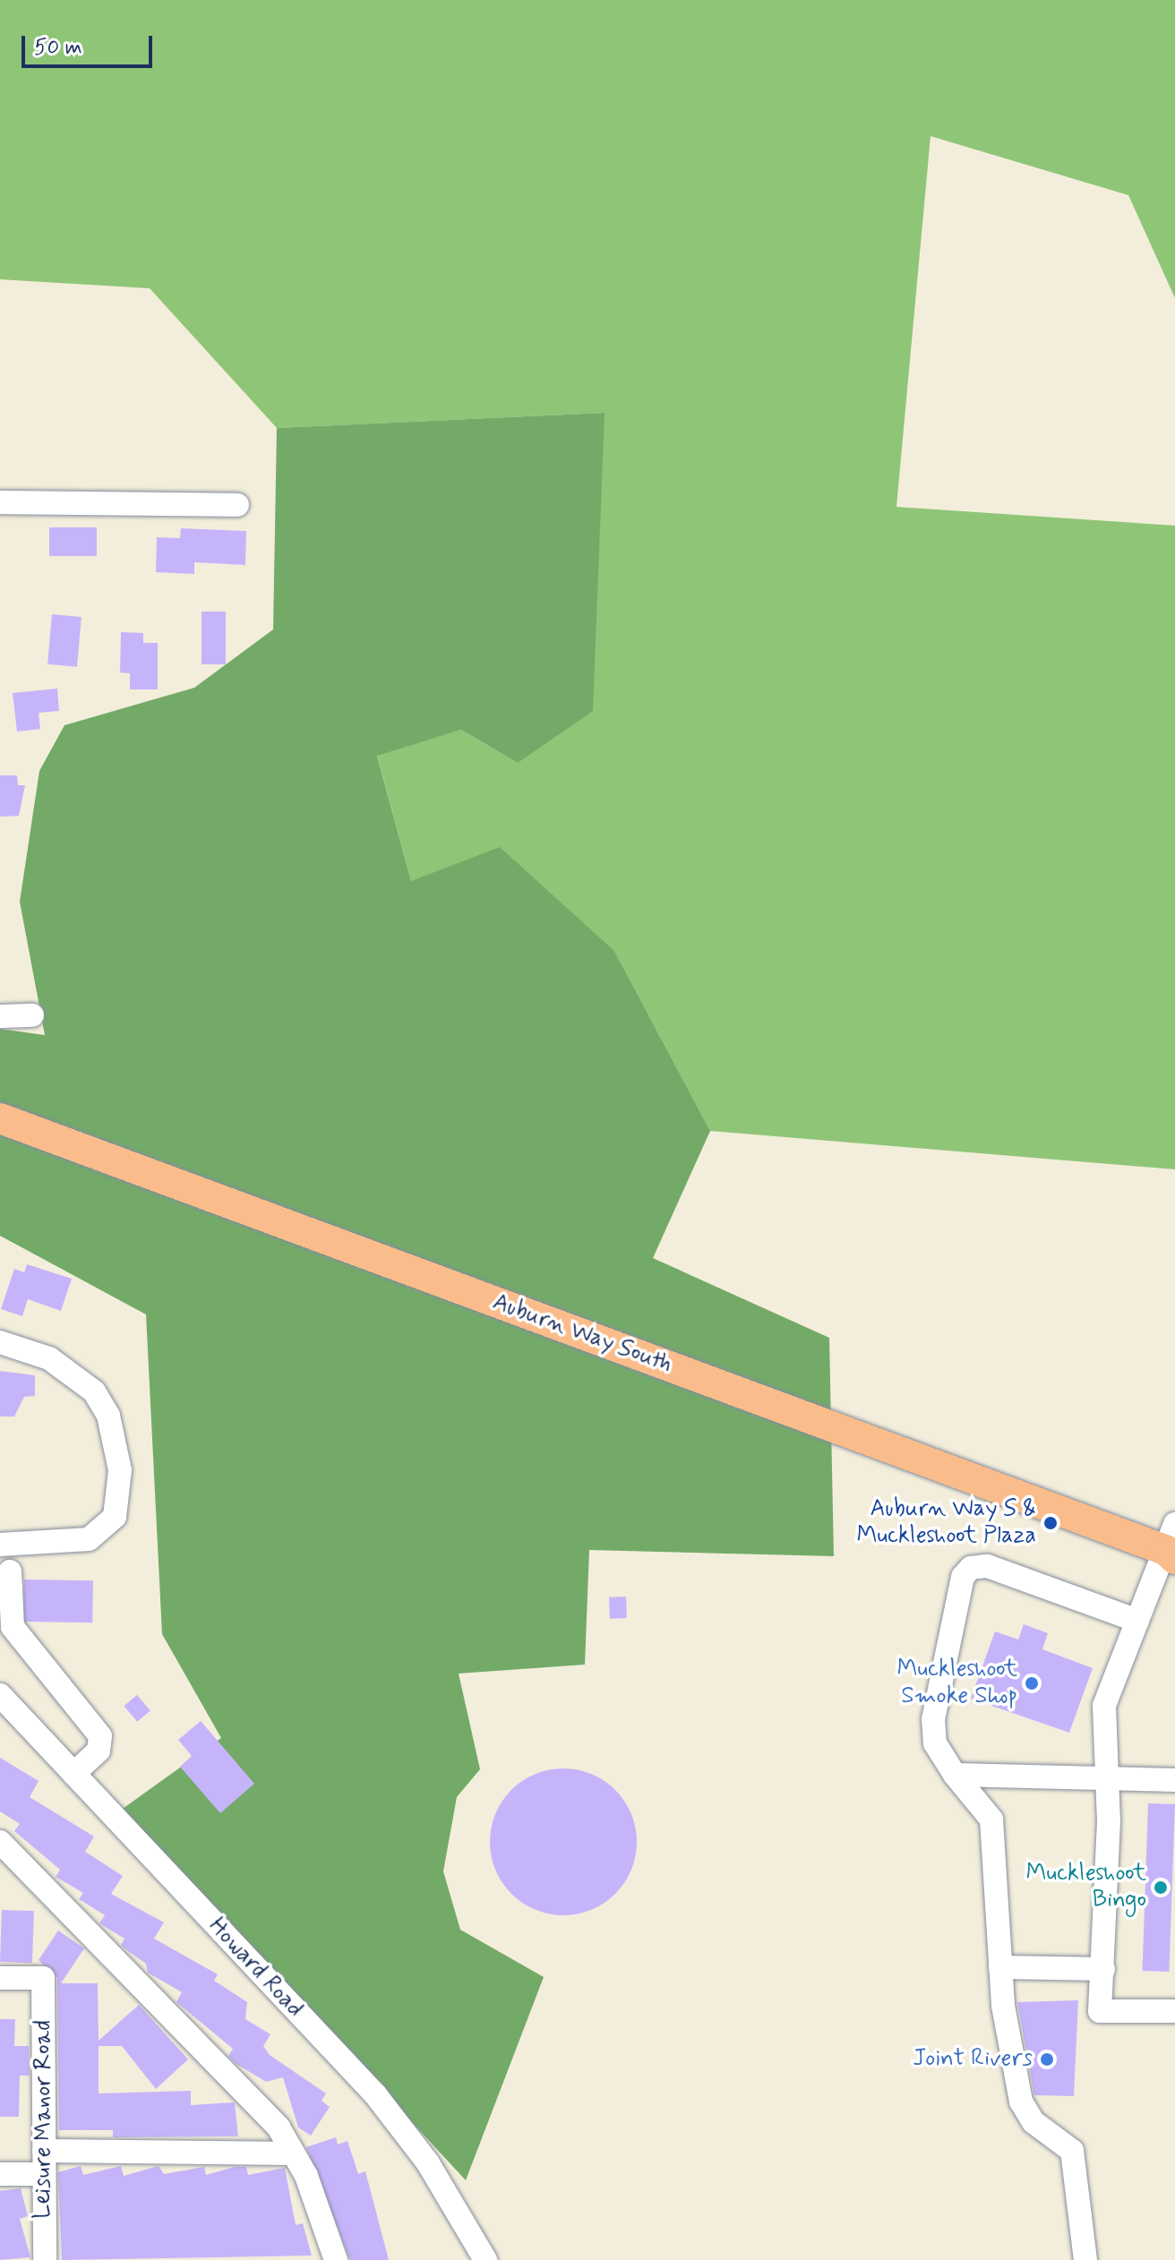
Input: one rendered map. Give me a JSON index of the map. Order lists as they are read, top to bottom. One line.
{"streets":{"main road":["Auburn Way South"],"street":["Howard Road","Leisure Manor Road"]},"places":["Auburn Way S & Muckleshoot Plaza","Muckleshoot Smoke Shop","Muckleshoot Bingo","Joint Rivers"],"scale_bar":"50 m"}
